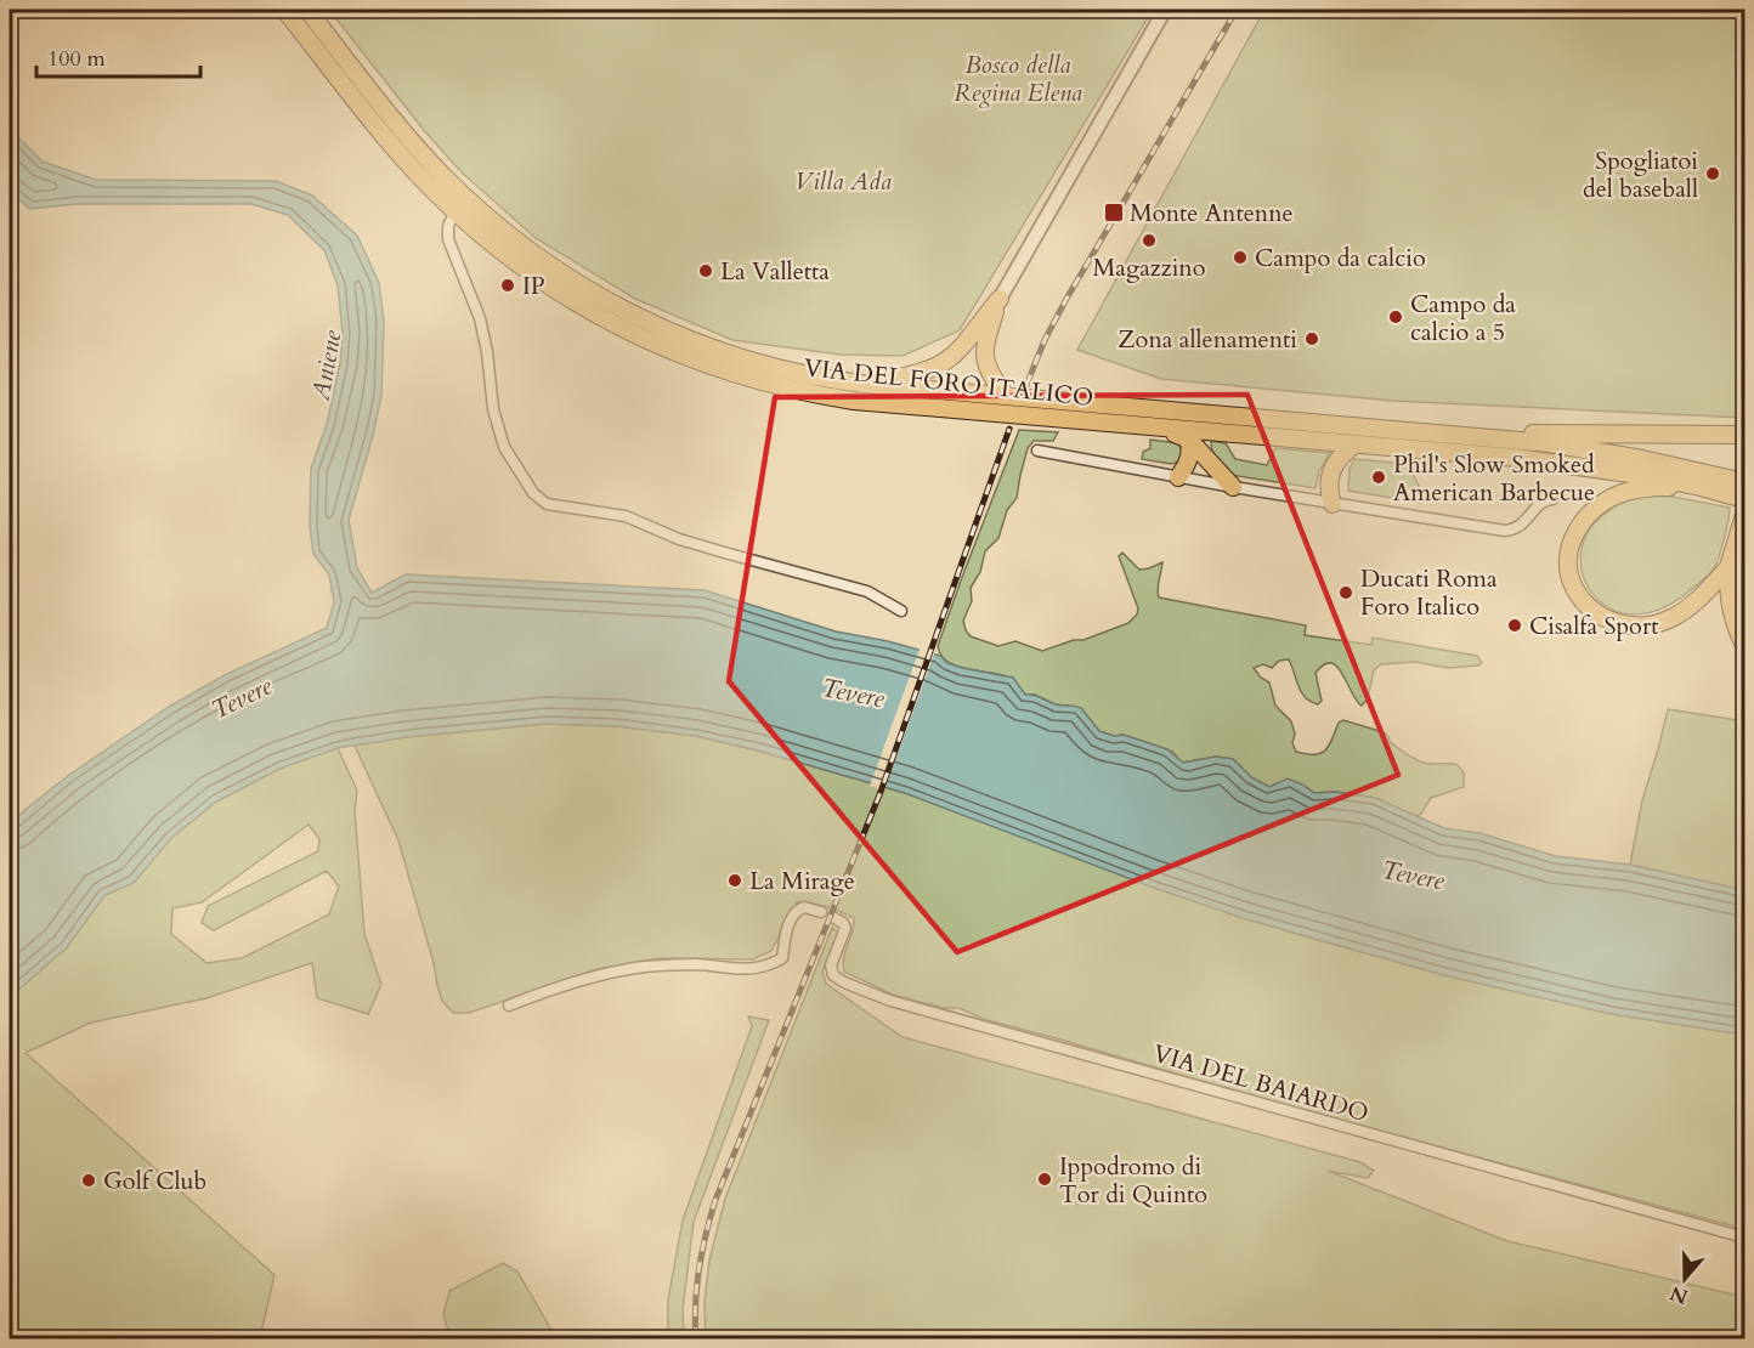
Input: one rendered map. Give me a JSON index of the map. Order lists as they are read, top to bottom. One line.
{"streets":{"main road":["VIA DEL FORO ITALICO"],"street":["VIA DEL BAIARDO"]},"water":["Aniene","Tevere"],"parks":["Bosco della Regina Elena","Villa Ada"],"places":{"other":["Spogliatoi del baseball","Magazzino","Campo da calcio","La Valletta","IP","Campo da calcio a 5","Zona allenamenti","Phil's Slow Smoked American Barbecue","Ducati Roma Foro Italico","Cisalfa Sport","La Mirage","Ippodromo di Tor di Quinto","Golf Club"],"transit":["Monte Antenne"]},"scale_bar":"100 m","north":"bottom"}
